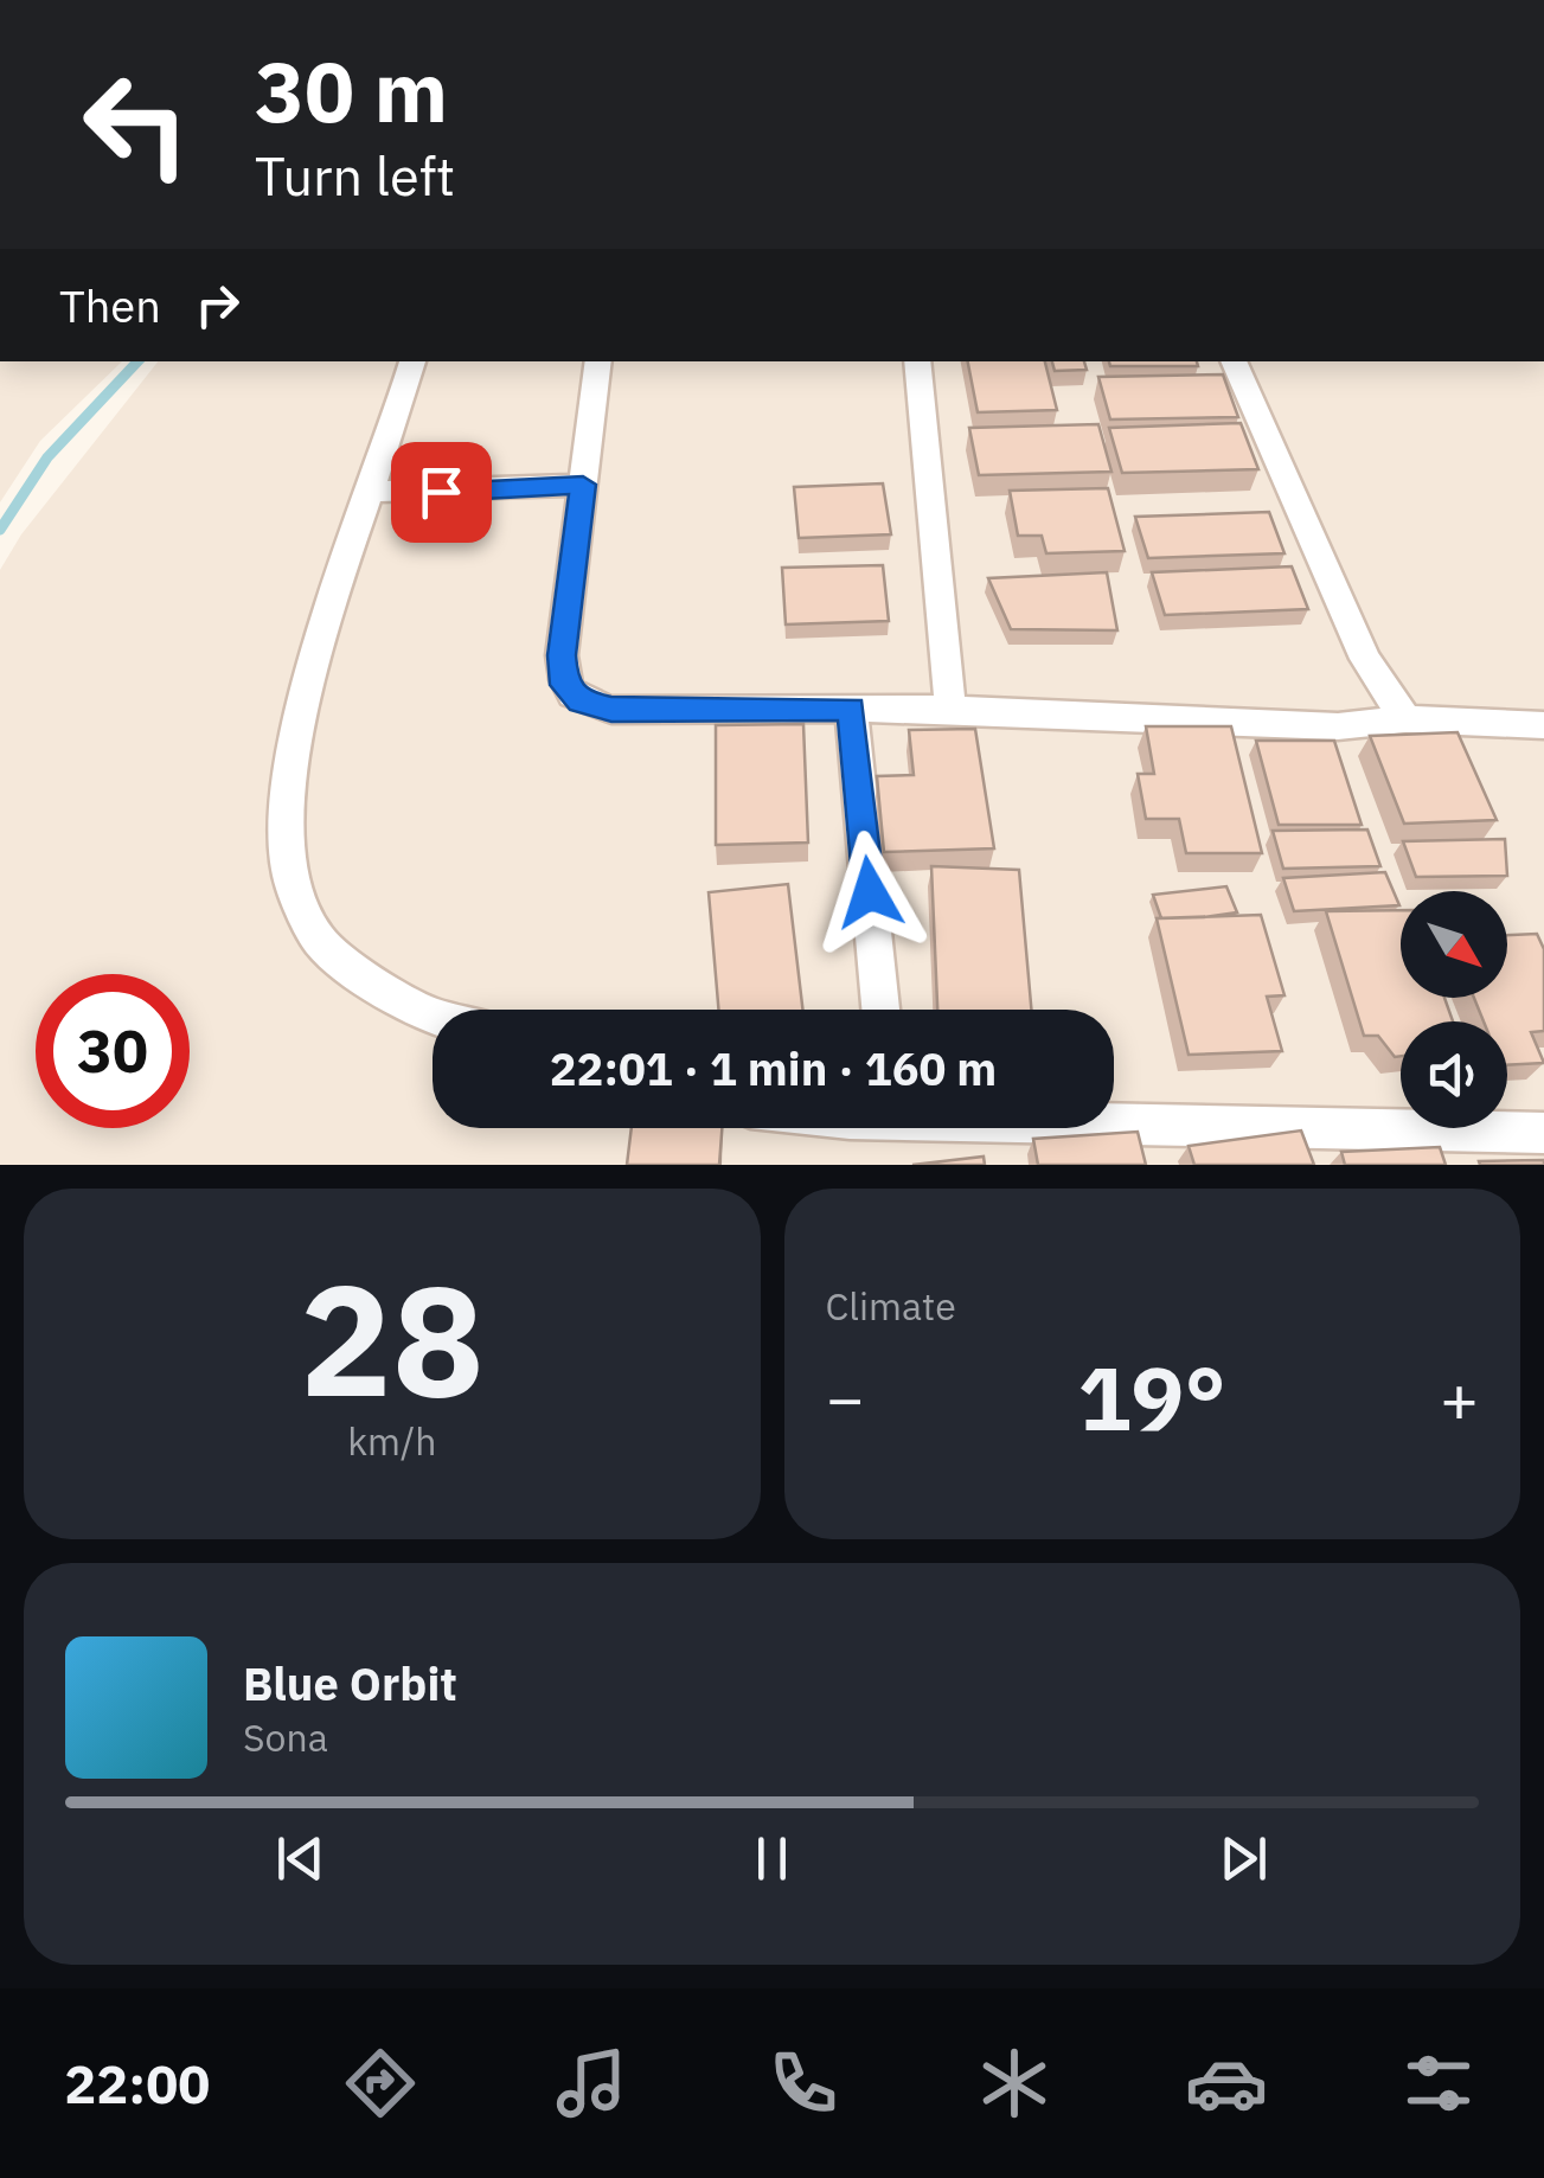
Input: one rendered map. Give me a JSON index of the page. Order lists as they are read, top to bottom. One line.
{"north":"bottom right","page":{"turn":["30 m","Turn left"],"then":"Then","limit":"30","trip":"22:01 · 1 min · 160 m","tile":[["28","km/h"],"Climate"],"heat":["−","19°","+"],"song":["Blue Orbit","Sona"],"tabs":"22:00"}}
